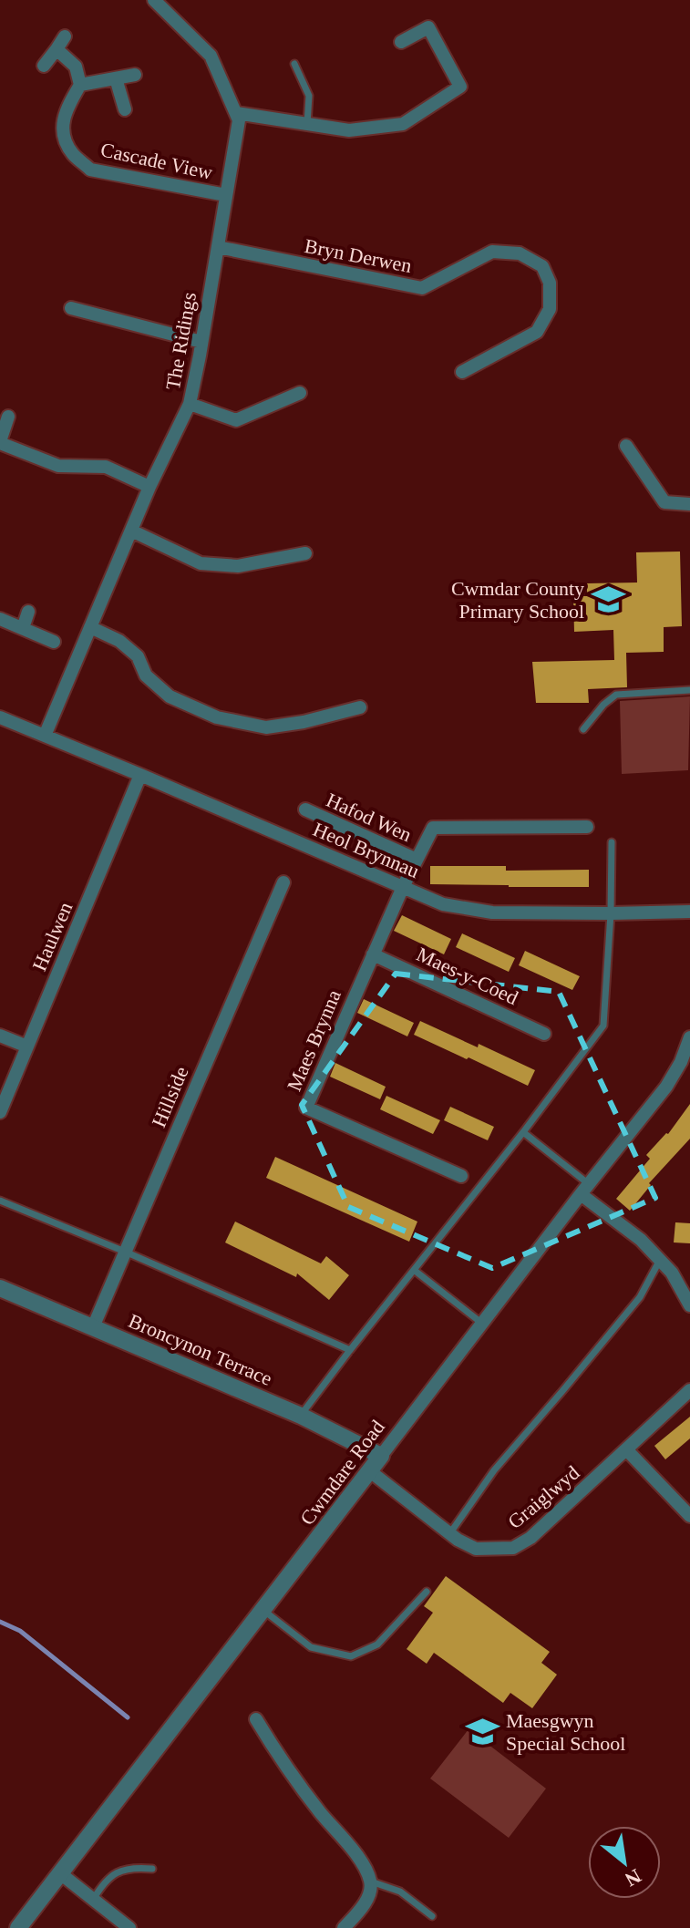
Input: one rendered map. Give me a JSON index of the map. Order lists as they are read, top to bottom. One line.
{"streets":{"street":["Cascade View","Bryn Derwen","The Ridings","Hafod Wen","Heol Brynnau","Haulwen","Maes-y-Coed","Maes Brynna","Hillside","Broncynon Terrace","Cwmdare Road","Graiglwyd"]},"crossings":[["Cascade View","The Ridings"],["Bryn Derwen","The Ridings"],["The Ridings","Heol Brynnau"],["Heol Brynnau","Haulwen"],["Maes-y-Coed","Maes Brynna"],["Hillside","Broncynon Terrace"],["Broncynon Terrace","Cwmdare Road"],["Cwmdare Road","Graiglwyd"]],"places":{"school or university":["Cwmdar County Primary School","Maesgwyn Special School"]},"north":"bottom right"}
